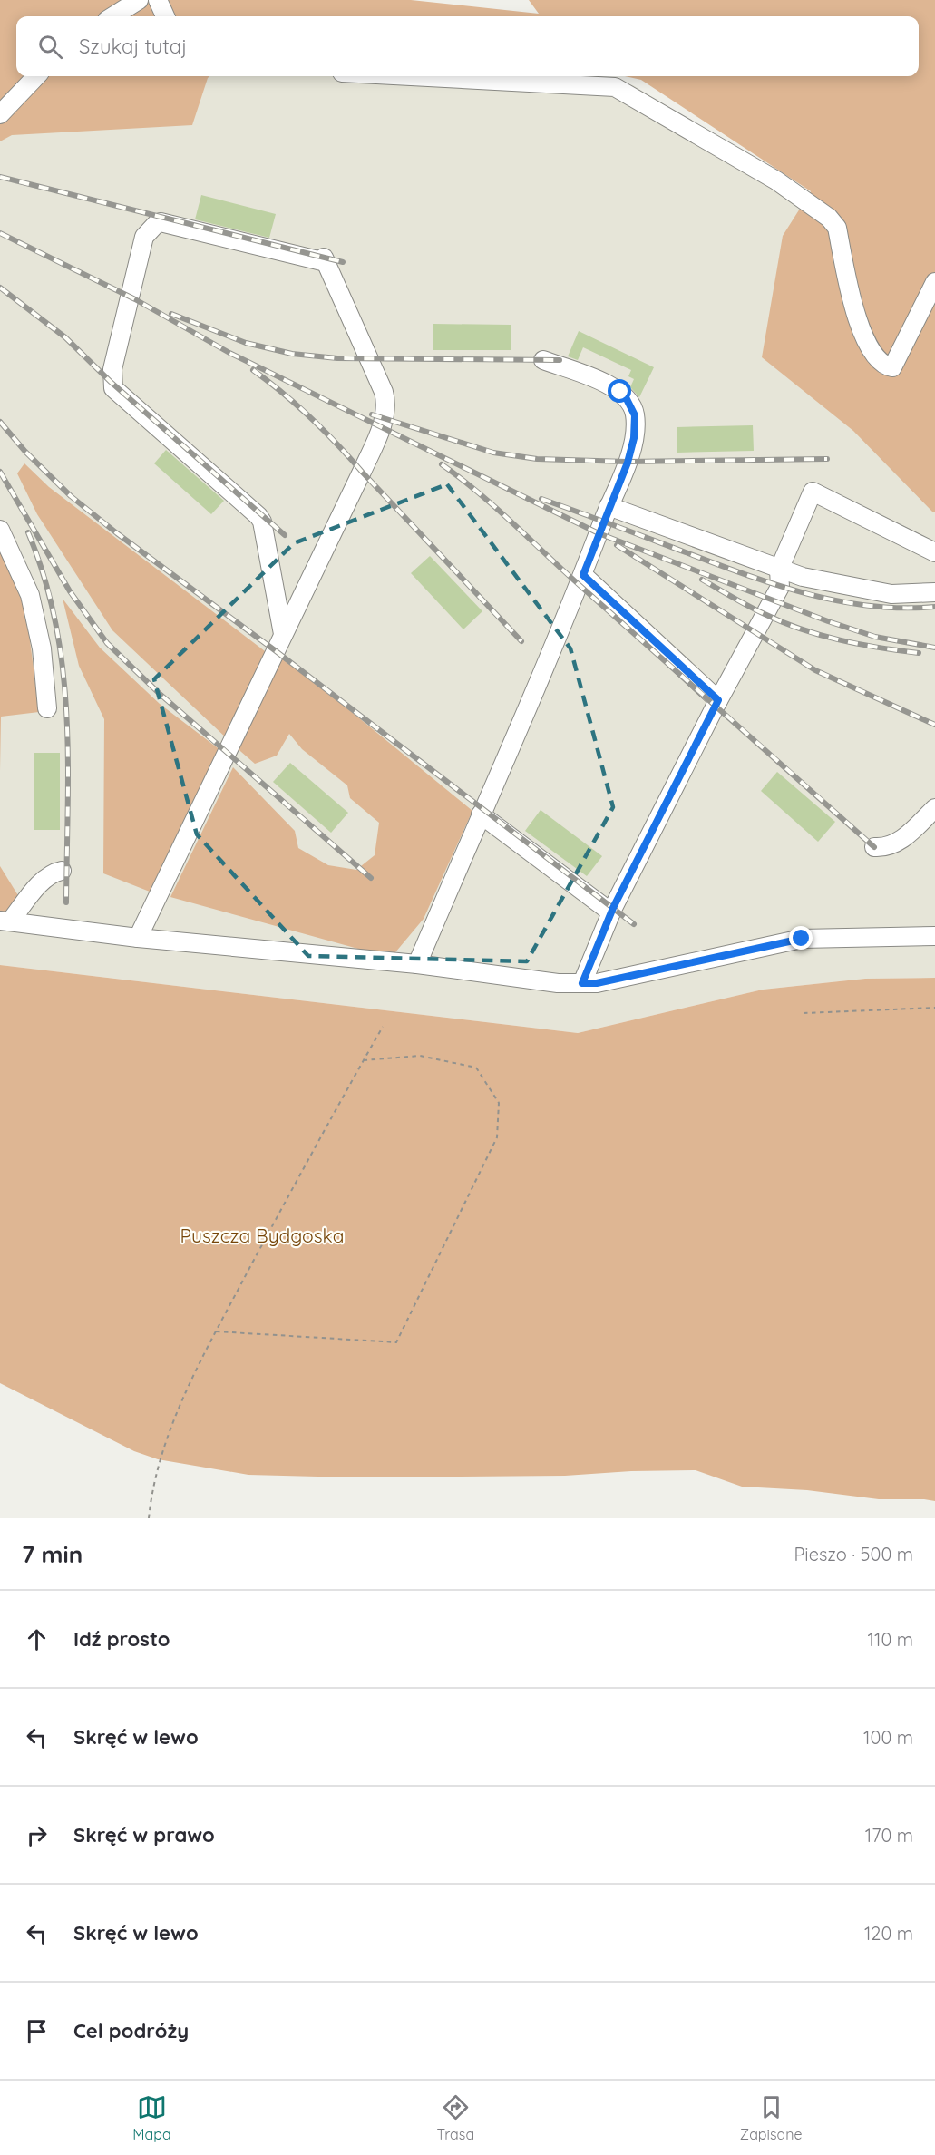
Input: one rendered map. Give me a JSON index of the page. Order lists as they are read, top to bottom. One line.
{"parks":["Puszcza Bydgoska"],"page":{"search":"Szukaj tutaj","heading":["7 min","Pieszo · 500 m"],"list":[["Idź prosto","110 m"],["Skręć w lewo","100 m"],["Skręć w prawo","170 m"],["Skręć w lewo","120 m"],"Cel podróży"],"nav":["Mapa","Trasa","Zapisane"]}}
